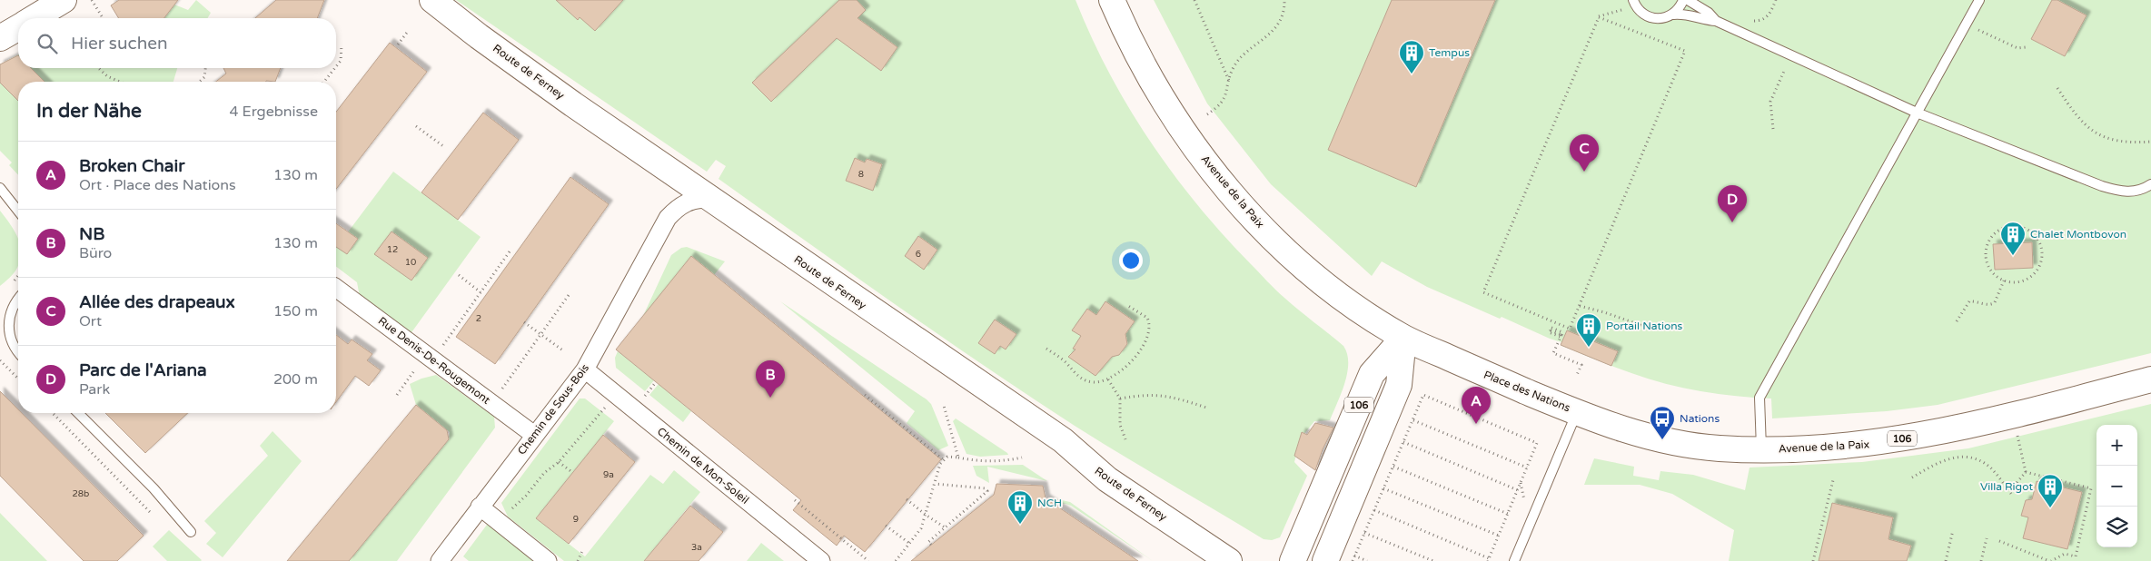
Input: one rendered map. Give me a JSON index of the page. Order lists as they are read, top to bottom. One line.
{"streets":{"main road":["Route de Ferney","Avenue de la Paix","Place des Nations","106"],"street":["Rue Denis-De-Rougemont","Chemin de Sous-Bois","Chemin de Mon-Soleil"]},"crossings":[["Route de Ferney","Chemin de Sous-Bois"],["Avenue de la Paix","Place des Nations"],["Avenue de la Paix","106"],["Rue Denis-De-Rougemont","Chemin de Sous-Bois"],["Place des Nations","106"],["Chemin de Sous-Bois","Chemin de Mon-Soleil"]],"places":{"building":["Tempus","Chalet Montbovon","Portail Nations","Villa Rigot","NCH"],"bus stop":["Nations"]},"house_numbers":["8","12","6","10","2","9a","28b","9","3a"],"page":{"search":"Hier suchen","heading":["In der Nähe","4 Ergebnisse"],"pins":["C","D","B","A"],"list":[{"mark":"A","name":"Broken Chair","note":"Ort · Place des Nations","value":"130 m"},{"mark":"B","name":"NB","note":"Büro","value":"130 m"},{"mark":"C","name":"Allée des drapeaux","note":"Ort","value":"150 m"},{"mark":"D","name":"Parc de l'Ariana","note":"Park","value":"200 m"}],"map_buttons":["+","−"]}}
